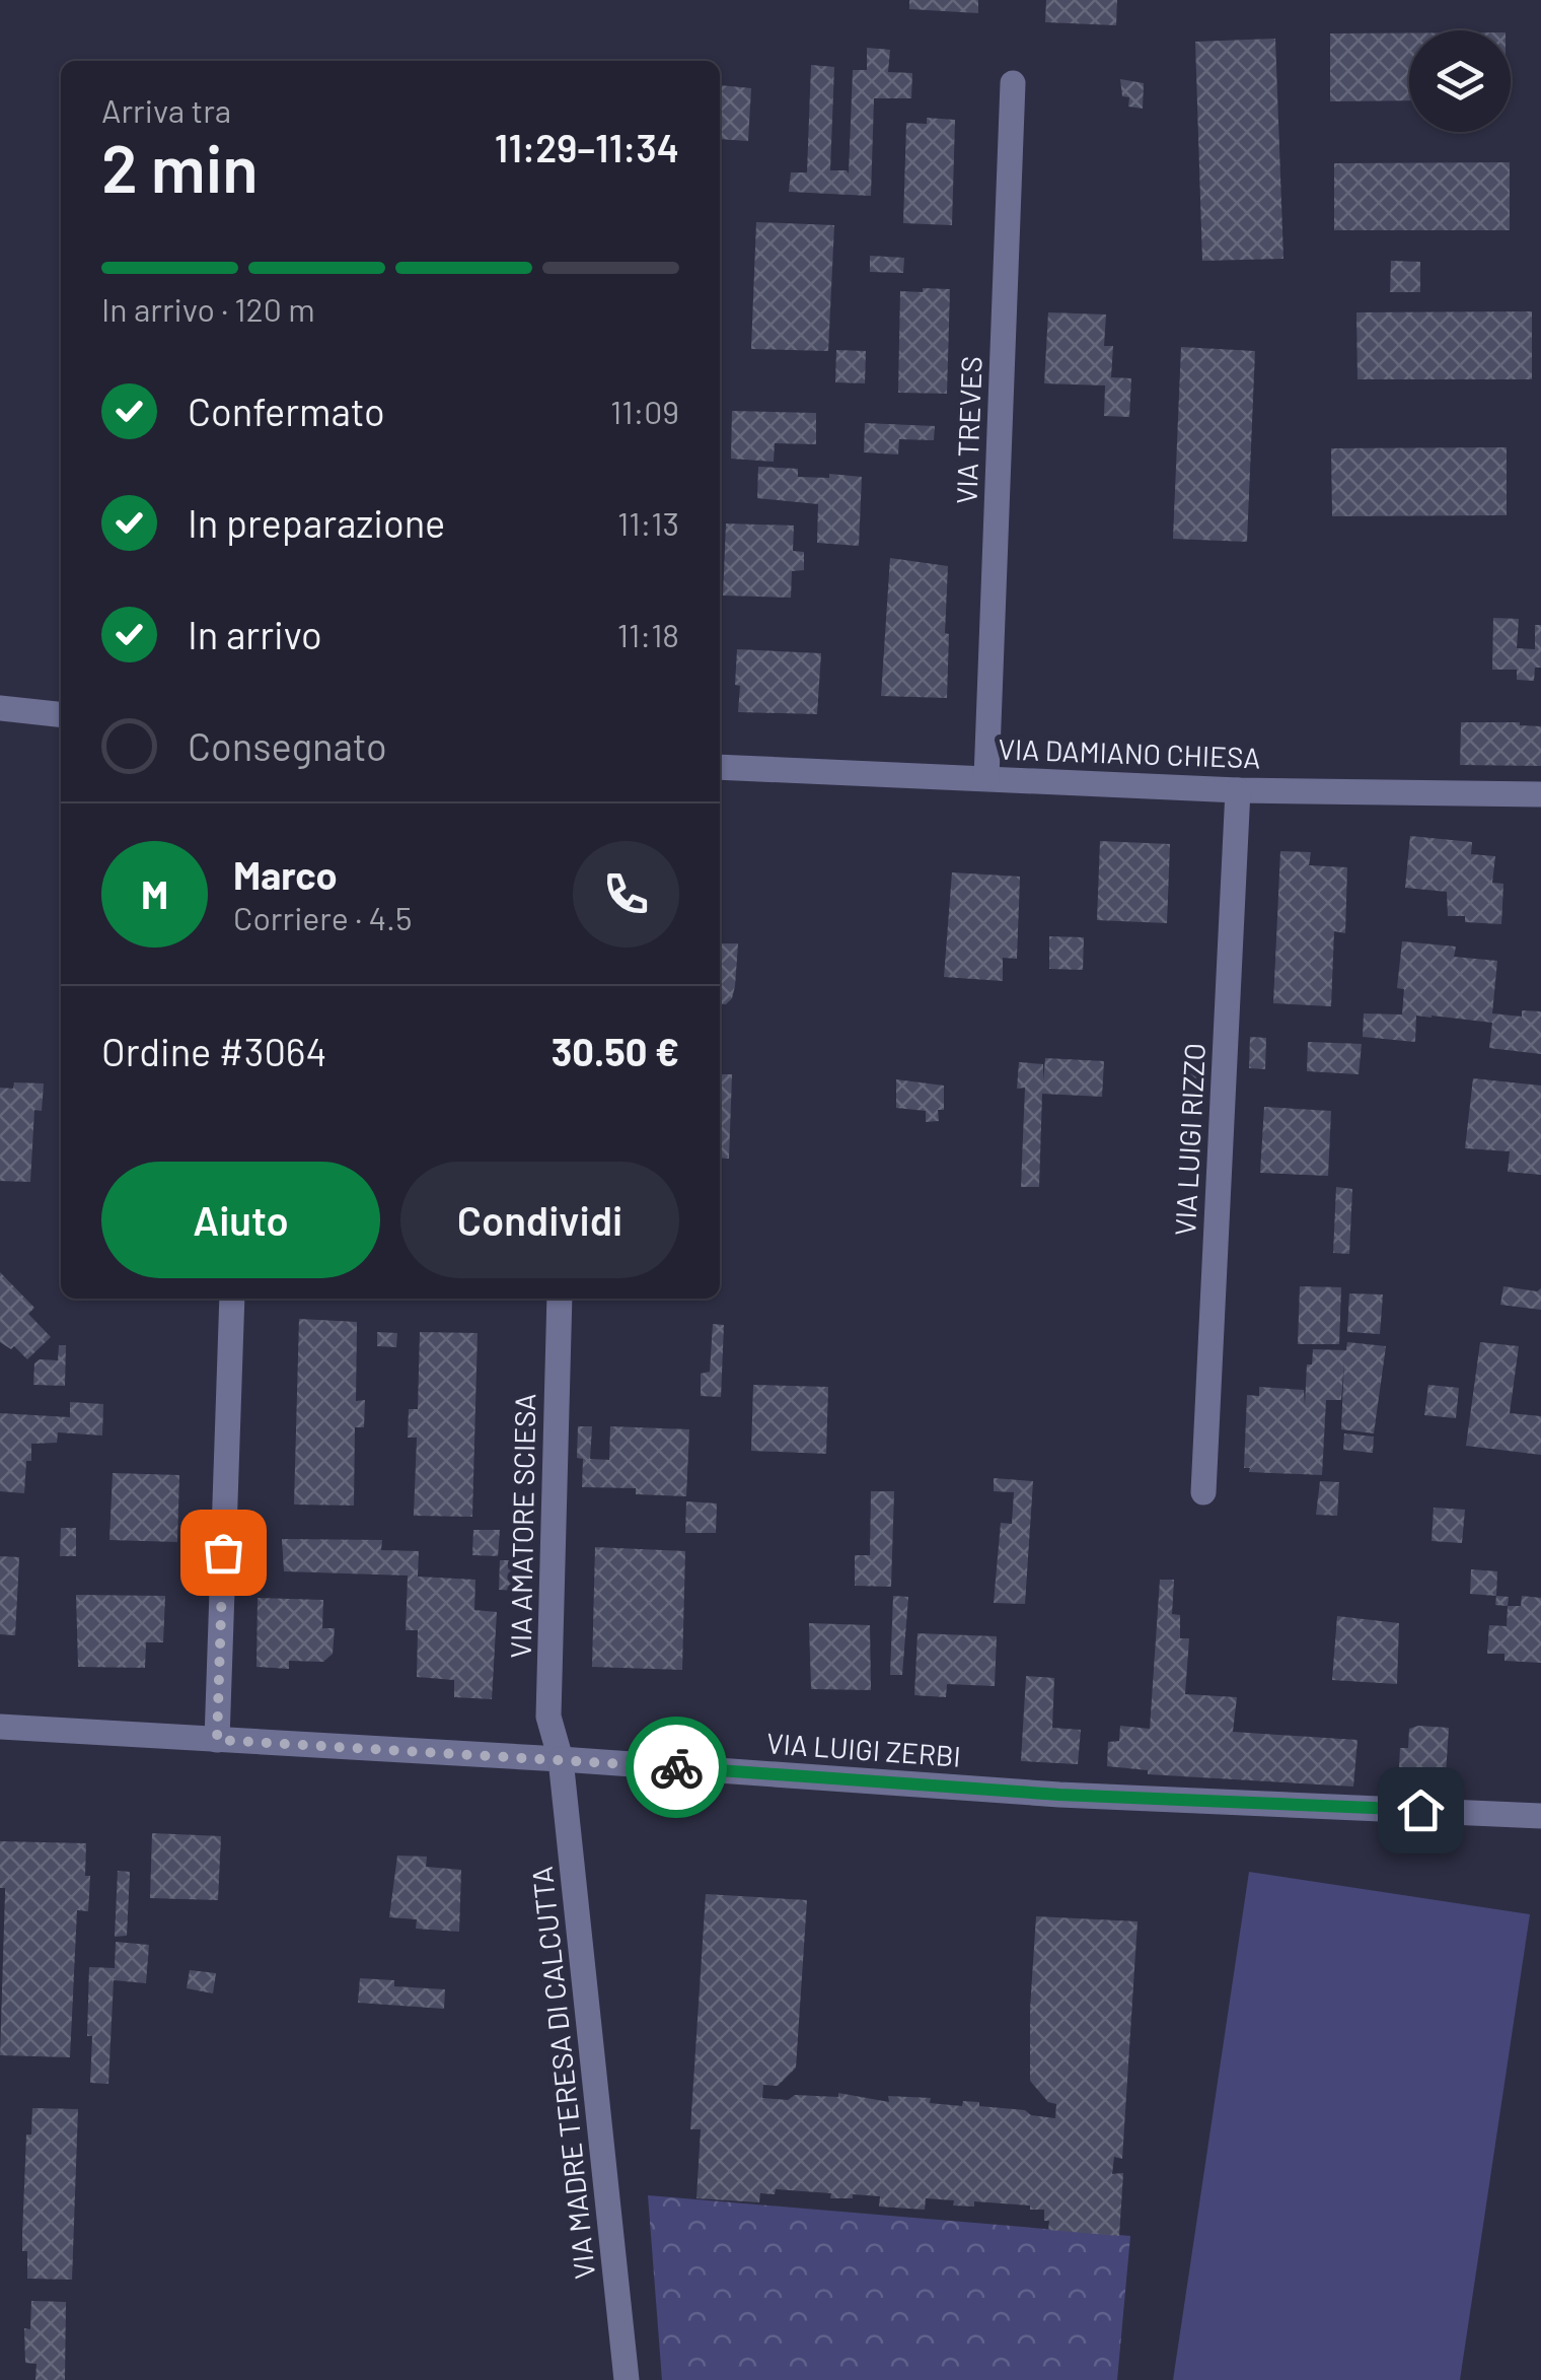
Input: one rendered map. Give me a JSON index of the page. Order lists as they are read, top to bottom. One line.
{"streets":{"street":["VIA TREVES","VIA DAMIANO CHIESA","VIA LUIGI RIZZO","VIA AMATORE SCIESA","VIA LUIGI ZERBI","VIA MADRE TERESA DI CALCUTTA"]},"crossings":[["VIA TREVES","VIA DAMIANO CHIESA"],["VIA DAMIANO CHIESA","VIA LUIGI RIZZO"],["VIA AMATORE SCIESA","VIA LUIGI ZERBI"],["VIA AMATORE SCIESA","VIA MADRE TERESA DI CALCUTTA"],["VIA LUIGI ZERBI","VIA MADRE TERESA DI CALCUTTA"]],"page":{"heading":["2 min","Arriva tra","11:29–11:34"],"panel":["Marco","Corriere · 4.5","Ordine #3064","30.50 €"],"bar":"In arrivo · 120 m","list":[["Confermato","11:09"],["In preparazione","11:13"],["In arrivo","11:18"],"Consegnato"],"round":"M","buttons":["Aiuto","Condividi"]}}
